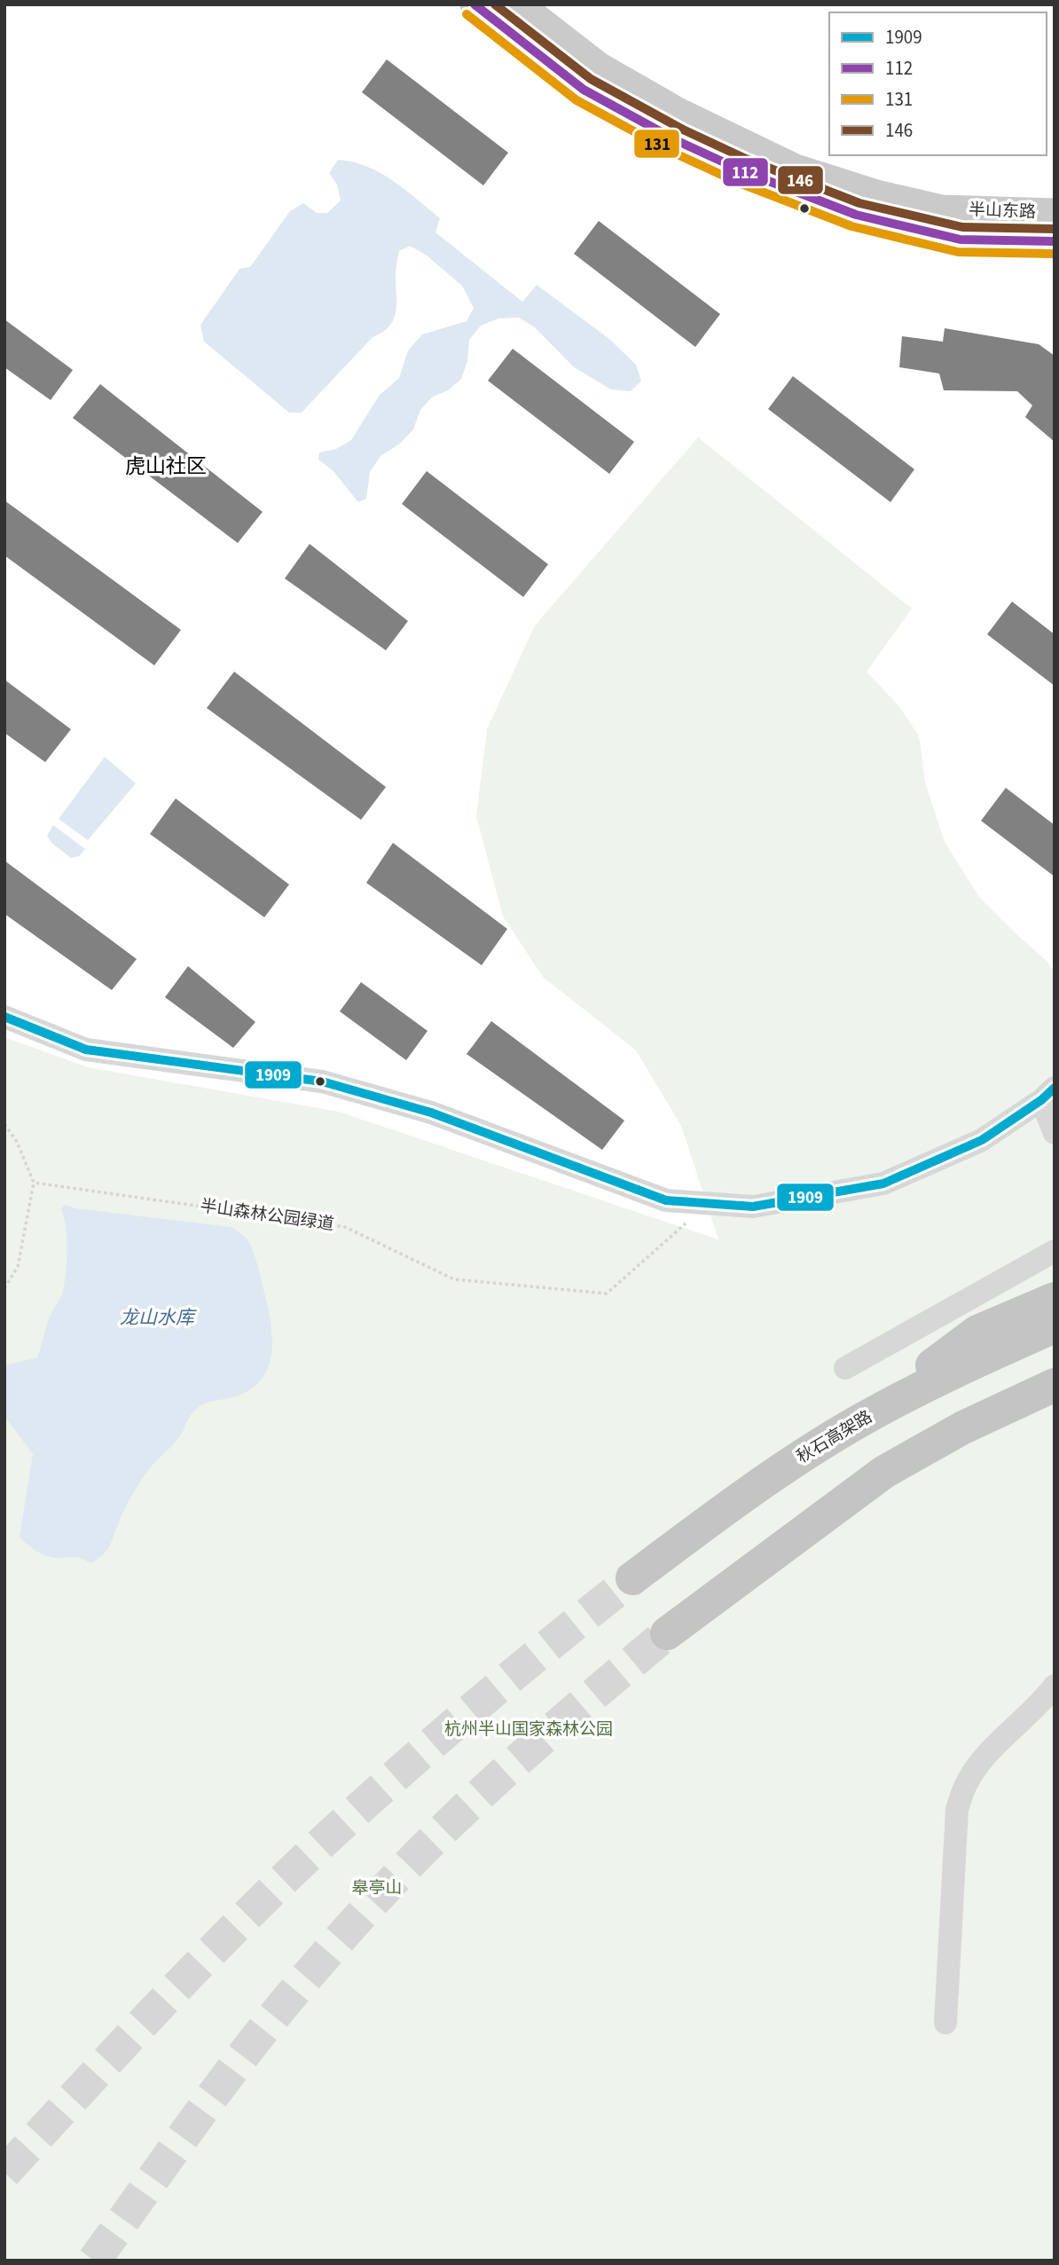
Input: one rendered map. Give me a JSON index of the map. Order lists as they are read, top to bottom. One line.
{"streets":{"highway":["秋石高架路"],"main road":["半山东路"],"path":["半山森林公园绿道"]},"districts":["虎山社区"],"water":["龙山水库"],"parks":["杭州半山国家森林公园","皋亭山"],"lines":["transit line 112","transit line 146","transit line 131","transit line 1909"],"legend":["1909","112","131","146"]}
